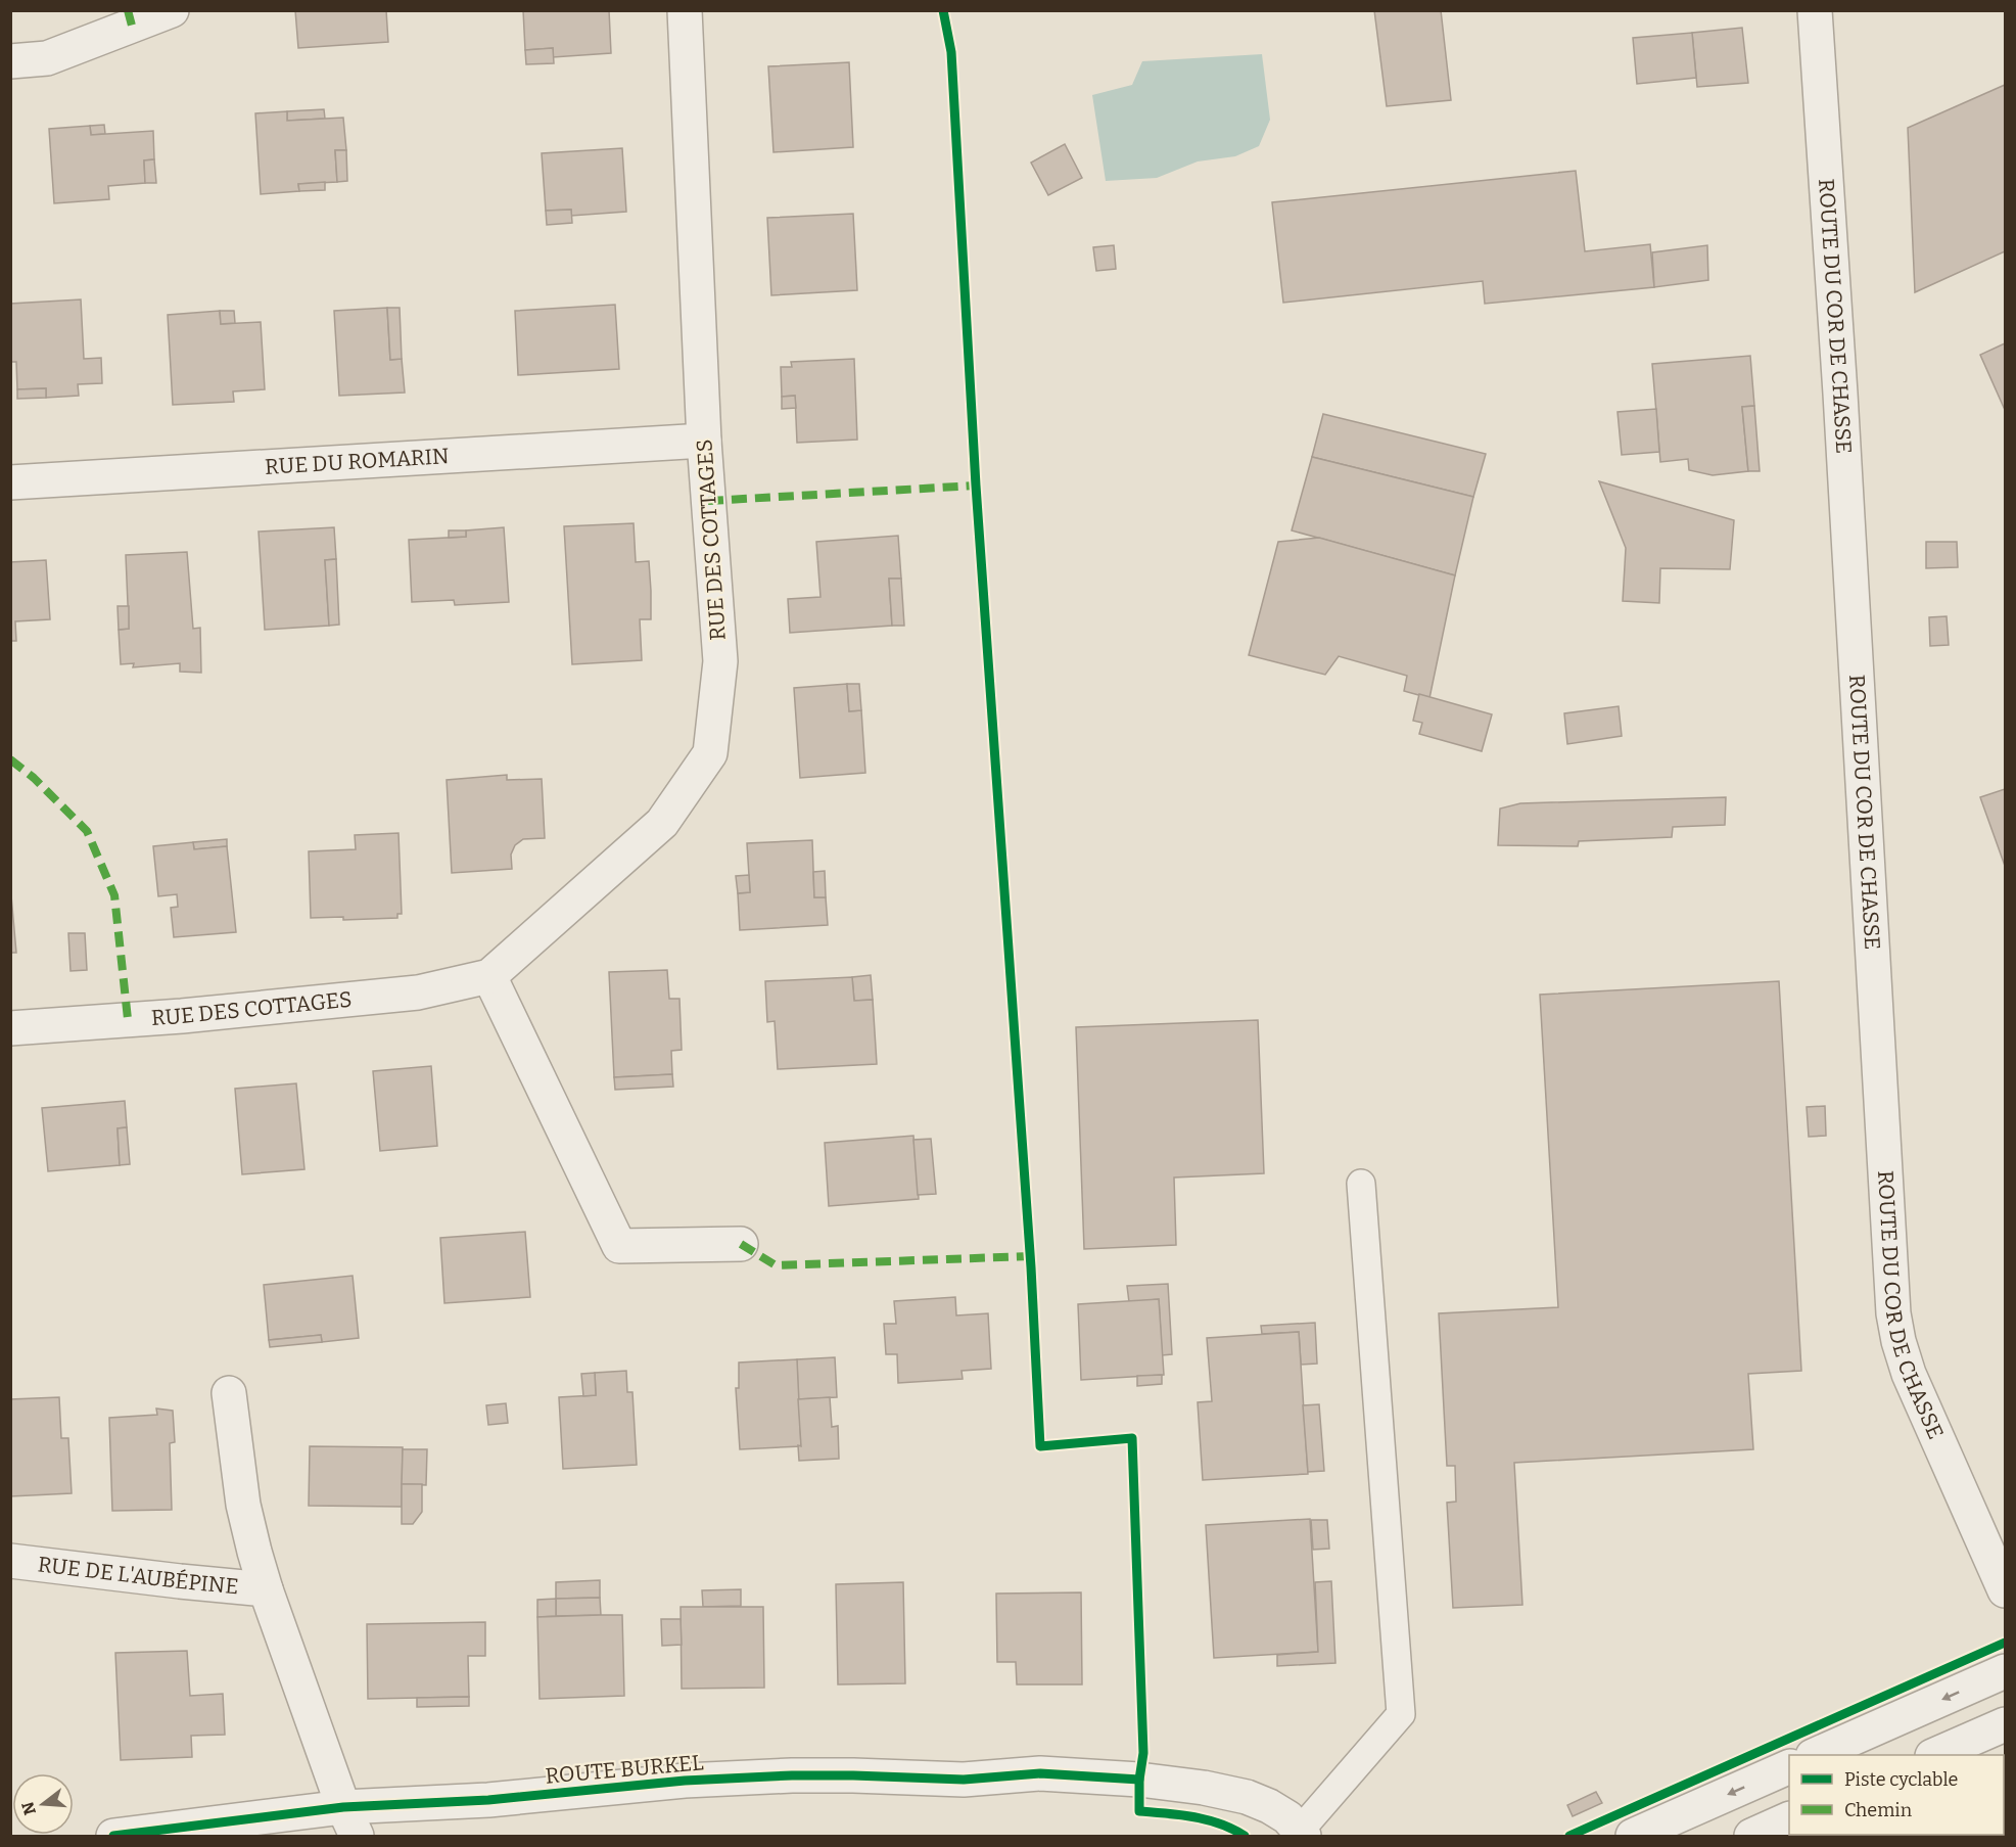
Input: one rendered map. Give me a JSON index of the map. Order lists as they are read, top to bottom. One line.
{"streets":{"street":["ROUTE DU COR DE CHASSE","RUE DU ROMARIN","RUE DES COTTAGES","RUE DE L'AUBÉPINE","ROUTE BURKEL"]},"crossings":[["RUE DU ROMARIN","RUE DES COTTAGES"],["RUE DE L'AUBÉPINE","ROUTE BURKEL"]],"legend":["Piste cyclable","Chemin"],"north":"left"}
